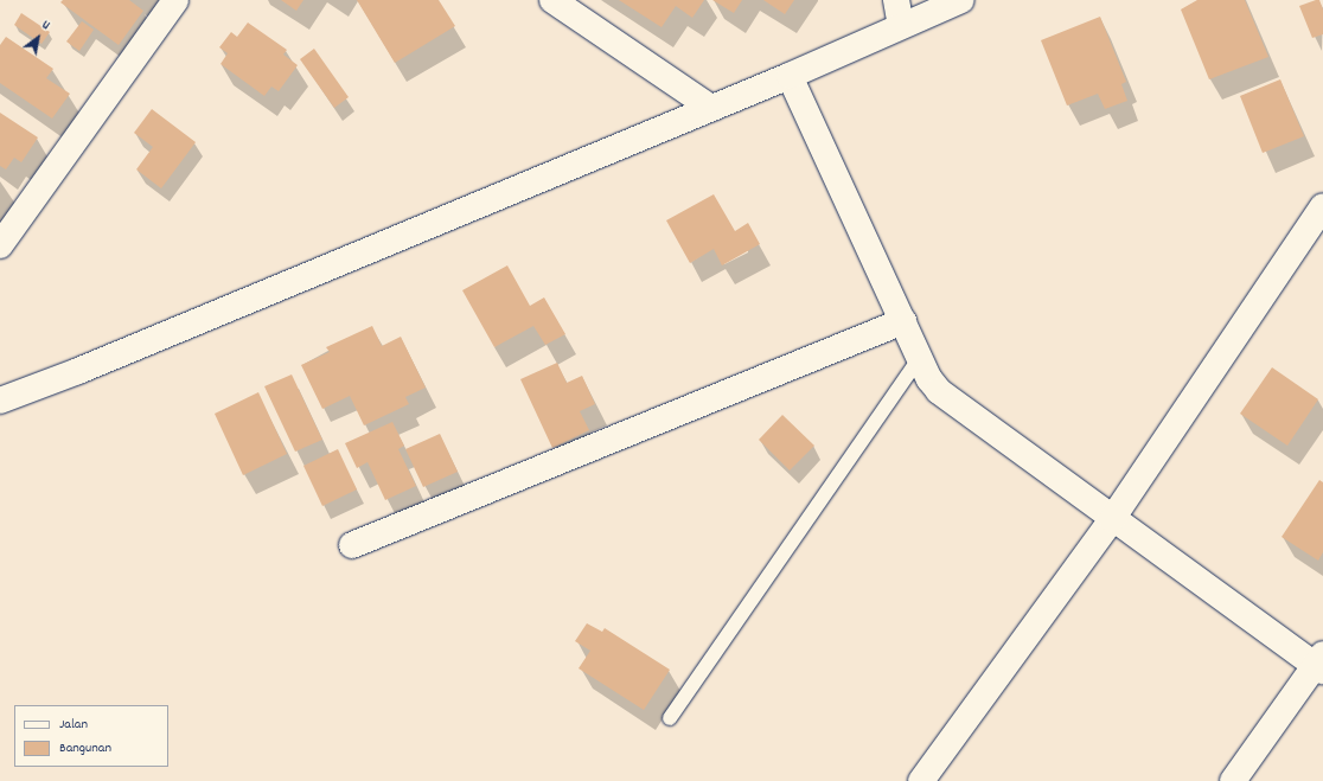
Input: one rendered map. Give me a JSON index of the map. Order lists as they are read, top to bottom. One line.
{"legend":["Jalan","Bangunan"],"north":"top right"}
